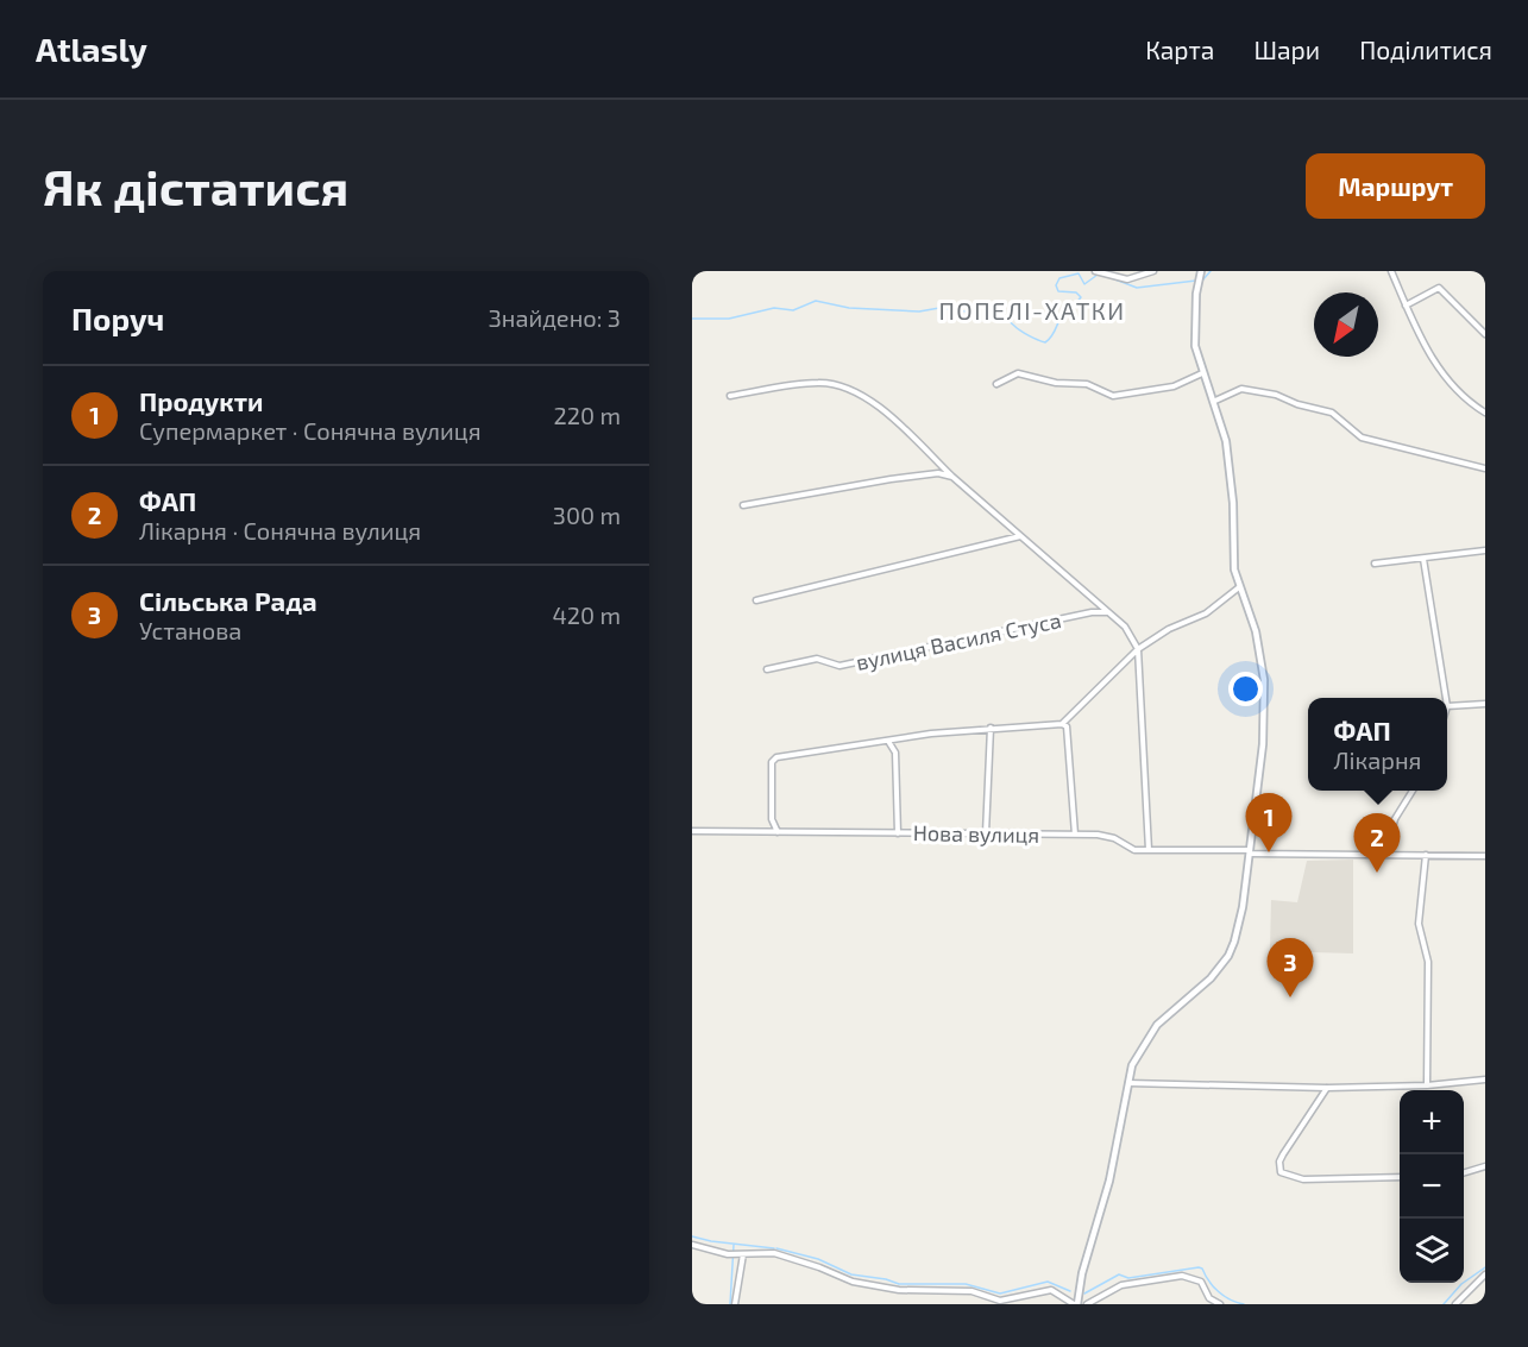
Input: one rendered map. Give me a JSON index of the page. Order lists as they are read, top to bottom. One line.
{"streets":{"street":["вулиця Василя Стуса","Нова вулиця"]},"districts":["ПОПЕЛІ-ХАТКИ"],"north":"bottom left","page":{"header":"Atlasly","nav":["Карта","Шари","Поділитися"],"buttons":"Маршрут","title":"Як дістатися","heading":["Поруч","Знайдено: 3"],"list":[{"mark":"1","name":"Продукти","note":"Супермаркет · Сонячна вулиця","value":"220 m"},{"mark":"2","name":"ФАП","note":"Лікарня · Сонячна вулиця","value":"300 m"},{"mark":"3","name":"Сільська Рада","note":"Установа","value":"420 m"}],"popup":["ФАП","Лікарня"],"pins":["1","2","3"],"map_buttons":["+","−"]}}
